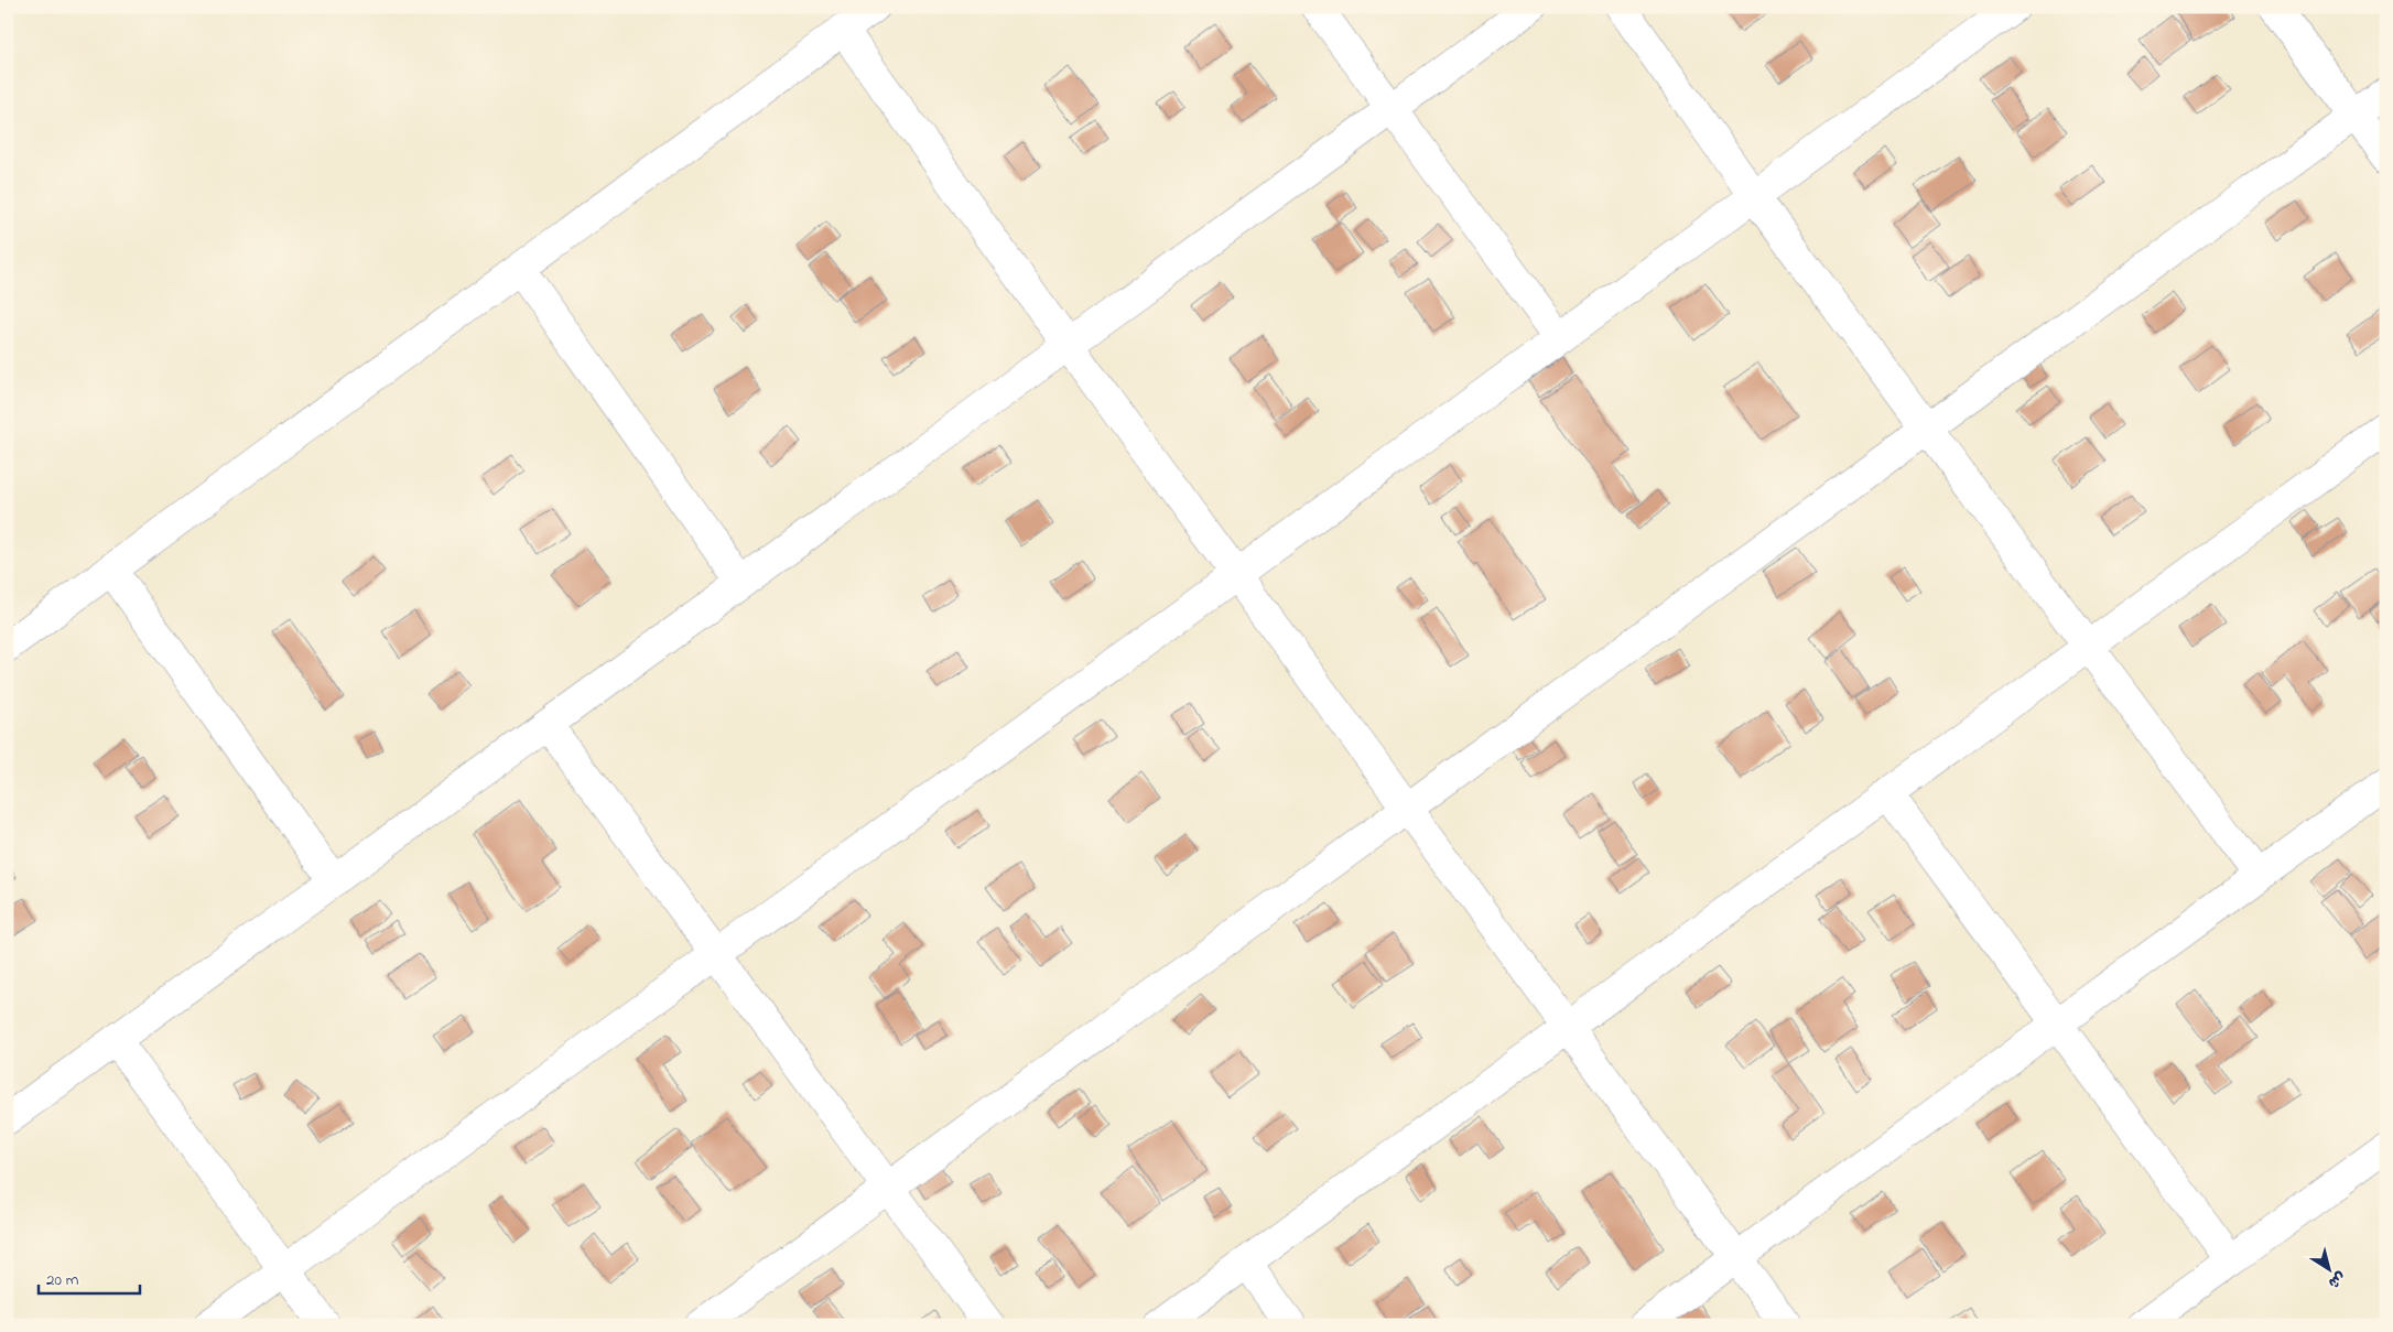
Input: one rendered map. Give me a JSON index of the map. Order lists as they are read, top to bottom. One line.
{"scale_bar":"20 m","north":"bottom right"}
